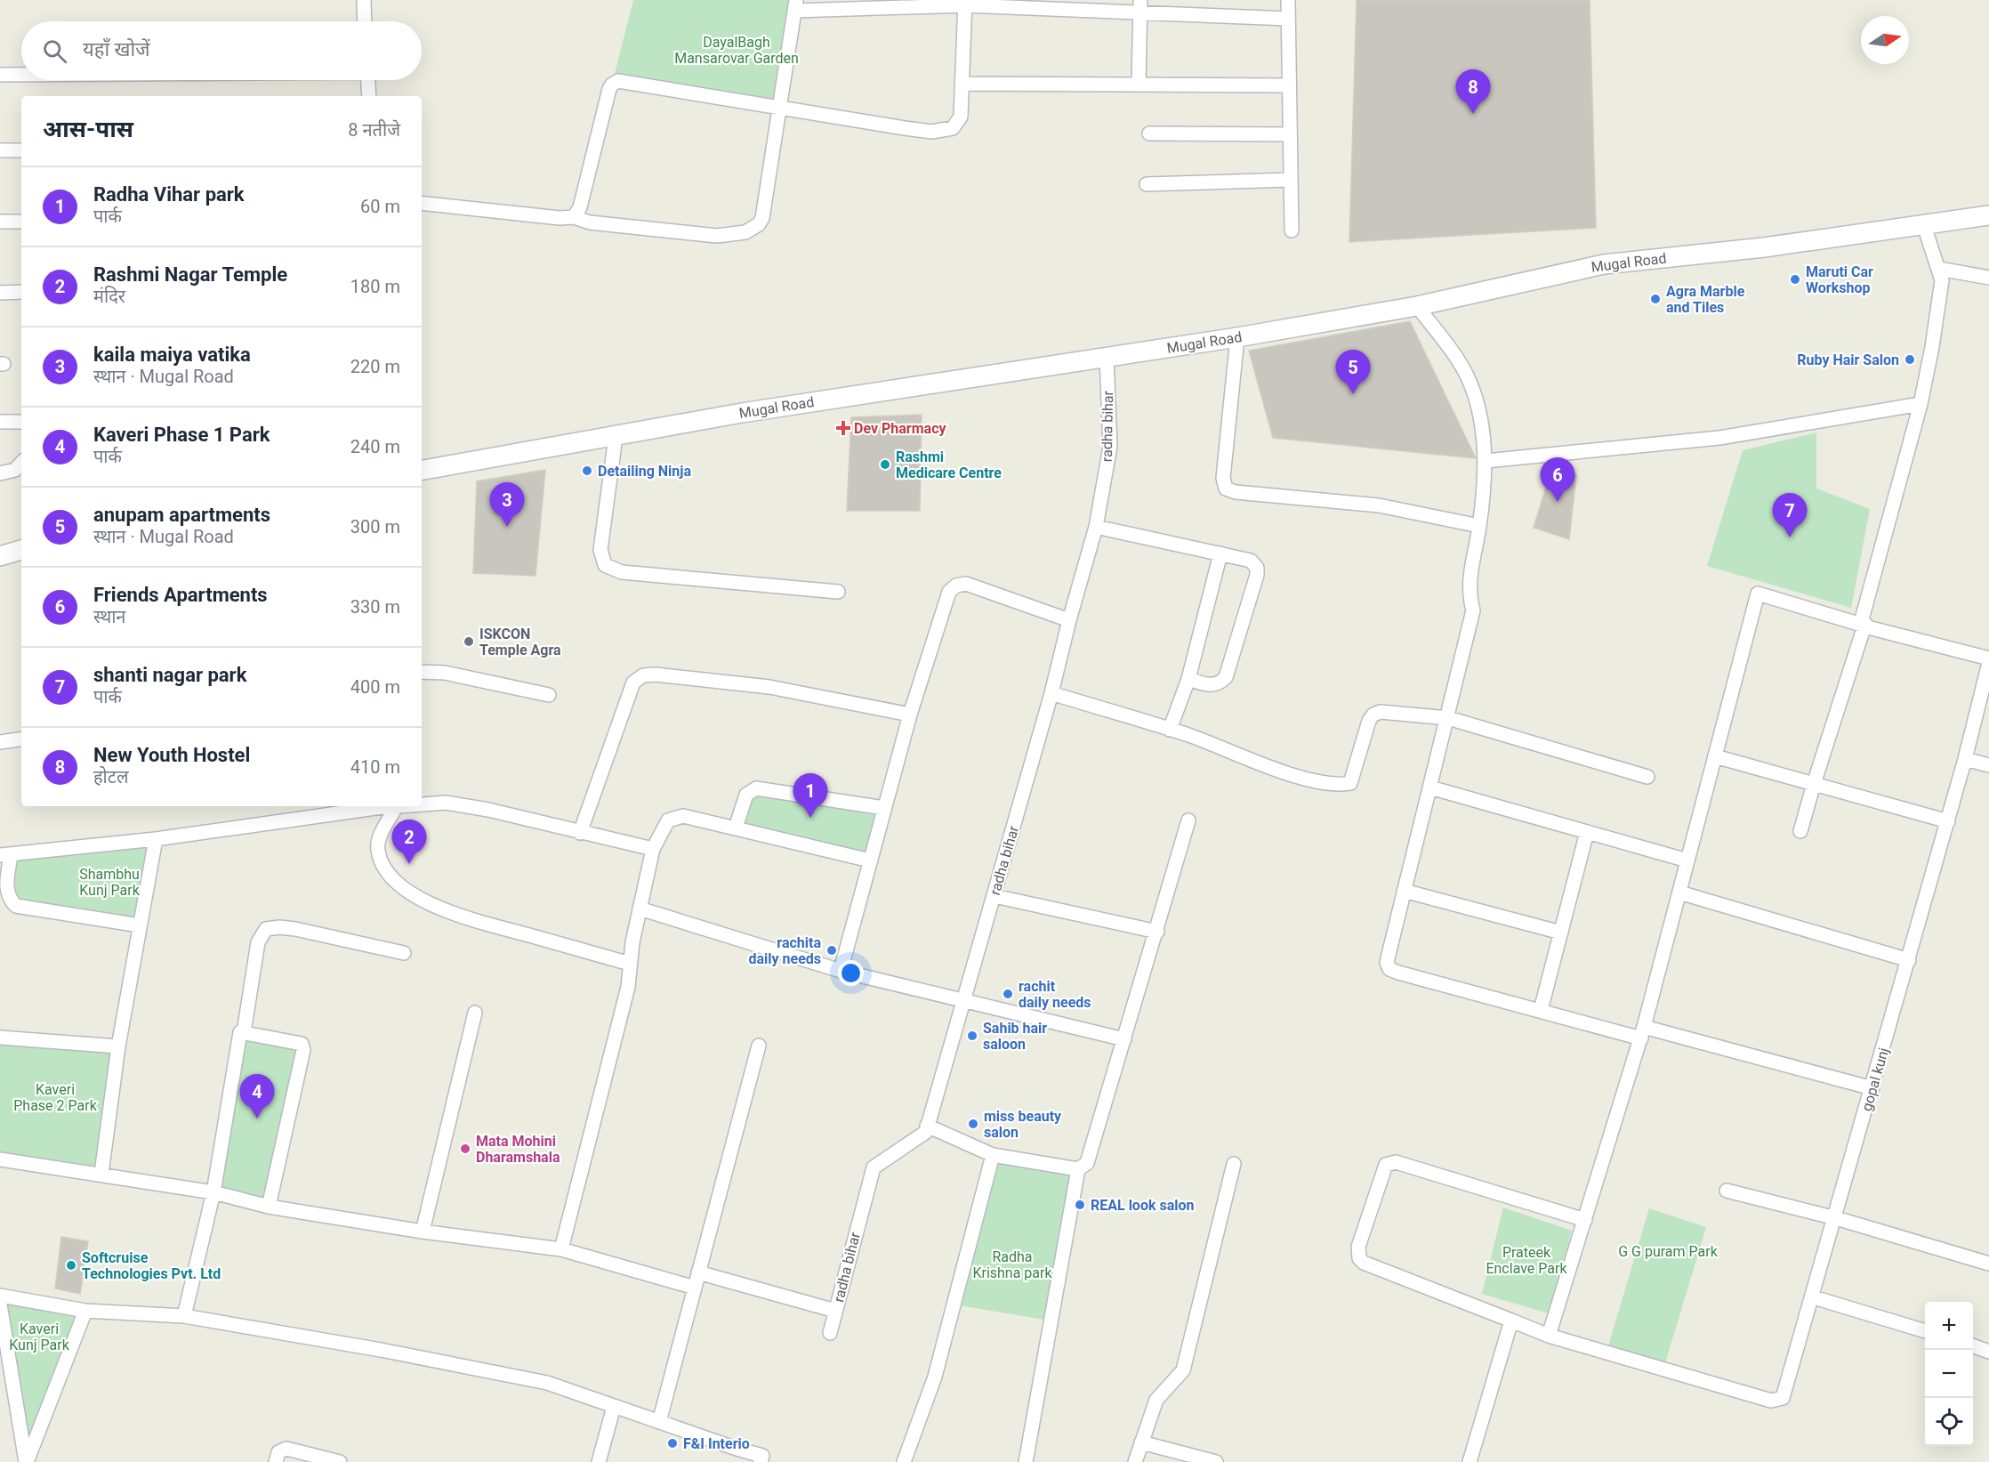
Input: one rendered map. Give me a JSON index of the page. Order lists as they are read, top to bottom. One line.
{"streets":{"street":["Mugal Road","radha bihar","gopal kunj"]},"crossings":[["Mugal Road","radha bihar"]],"parks":["DayalBagh Mansarovar Garden","Shambhu Kunj Park","Kaveri Phase 2 Park","G G puram Park","Prateek Enclave Park","Radha Krishna park","Kaveri Kunj Park"],"places":{"other":["Maruti Car Workshop","Agra Marble and Tiles","Ruby Hair Salon","Rashmi Medicare Centre","Detailing Ninja","ISKCON Temple Agra","rachita daily needs","rachit daily needs","Sahib hair saloon","miss beauty salon","Mata Mohini Dharamshala","REAL look salon","Softcruise Technologies Pvt. Ltd","F&I Interio"],"health":["Dev Pharmacy"]},"north":"right","page":{"search":"यहाँ खोजें","pins":["8","5","6","3","7","1","2","4"],"heading":["आस-पास","8 नतीजे"],"list":[{"mark":"1","name":"Radha Vihar park","note":"पार्क","value":"60 m"},{"mark":"2","name":"Rashmi Nagar Temple","note":"मंदिर","value":"180 m"},{"mark":"3","name":"kaila maiya vatika","note":"स्थान · Mugal Road","value":"220 m"},{"mark":"4","name":"Kaveri Phase 1 Park","note":"पार्क","value":"240 m"},{"mark":"5","name":"anupam apartments","note":"स्थान · Mugal Road","value":"300 m"},{"mark":"6","name":"Friends Apartments","note":"स्थान","value":"330 m"},{"mark":"7","name":"shanti nagar park","note":"पार्क","value":"400 m"},{"mark":"8","name":"New Youth Hostel","note":"होटल","value":"410 m"}],"map_buttons":["+","−"]}}
